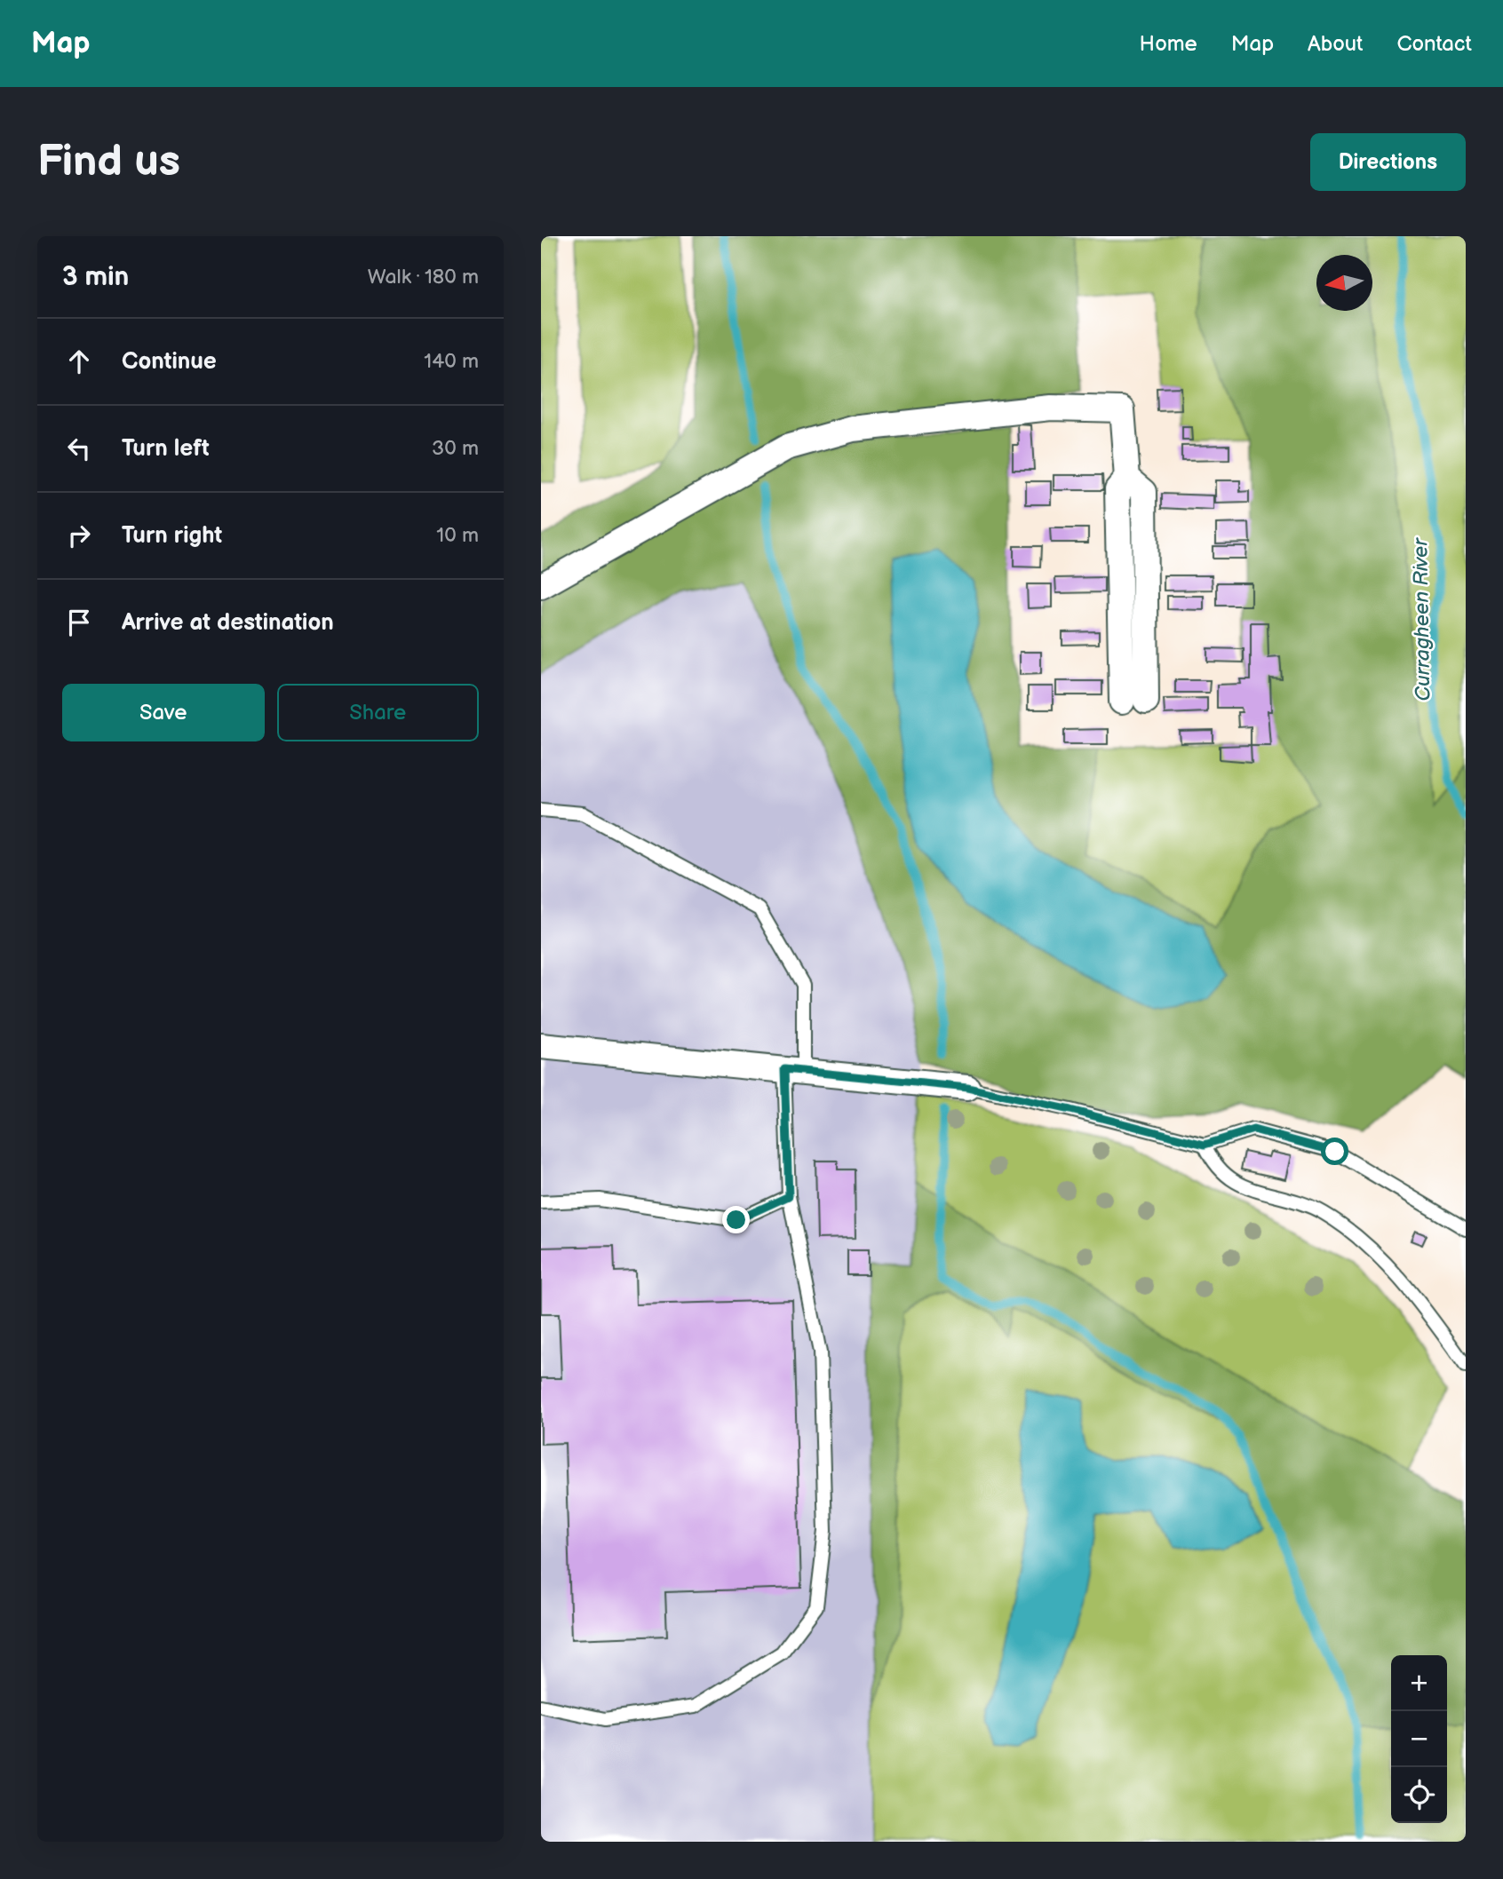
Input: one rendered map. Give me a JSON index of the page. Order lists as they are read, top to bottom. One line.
{"water":["Curragheen River"],"north":"left","page":{"header":"Map","nav":["Home","Map","About","Contact"],"buttons":["Directions",["Save","Share"]],"title":"Find us","heading":["3 min","Walk · 180 m"],"list":[["Continue","140 m"],["Turn left","30 m"],["Turn right","10 m"],"Arrive at destination"],"map_buttons":["+","−"]}}
